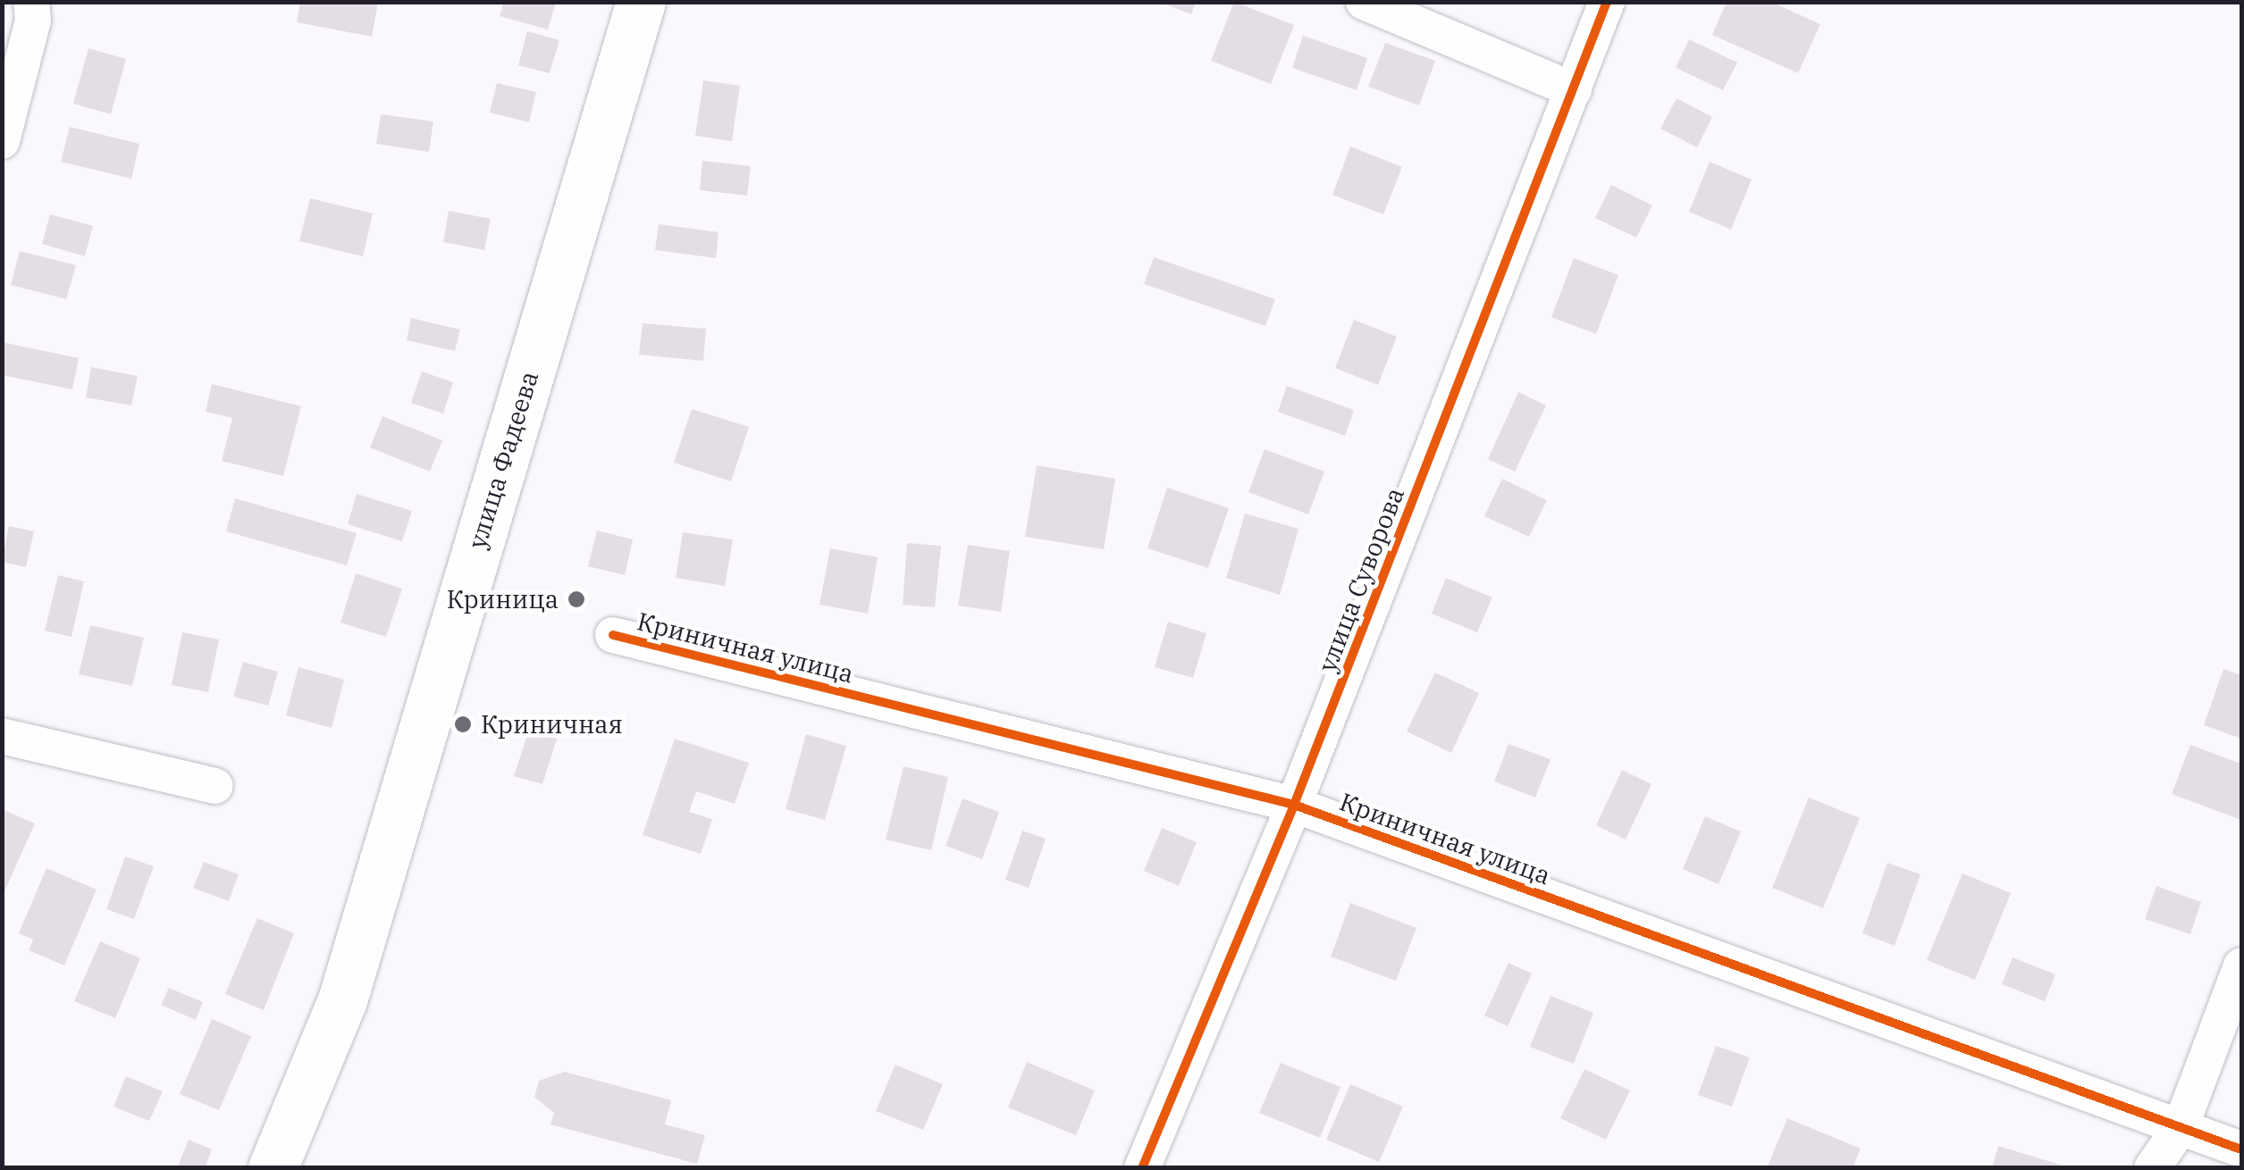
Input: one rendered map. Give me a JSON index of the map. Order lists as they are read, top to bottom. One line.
{"streets":{"main road":["улица Фадеева"],"street":["улица Суворова","Криничная улица"]},"crossings":[["улица Суворова","Криничная улица"]],"places":["Криница","Криничная"]}
